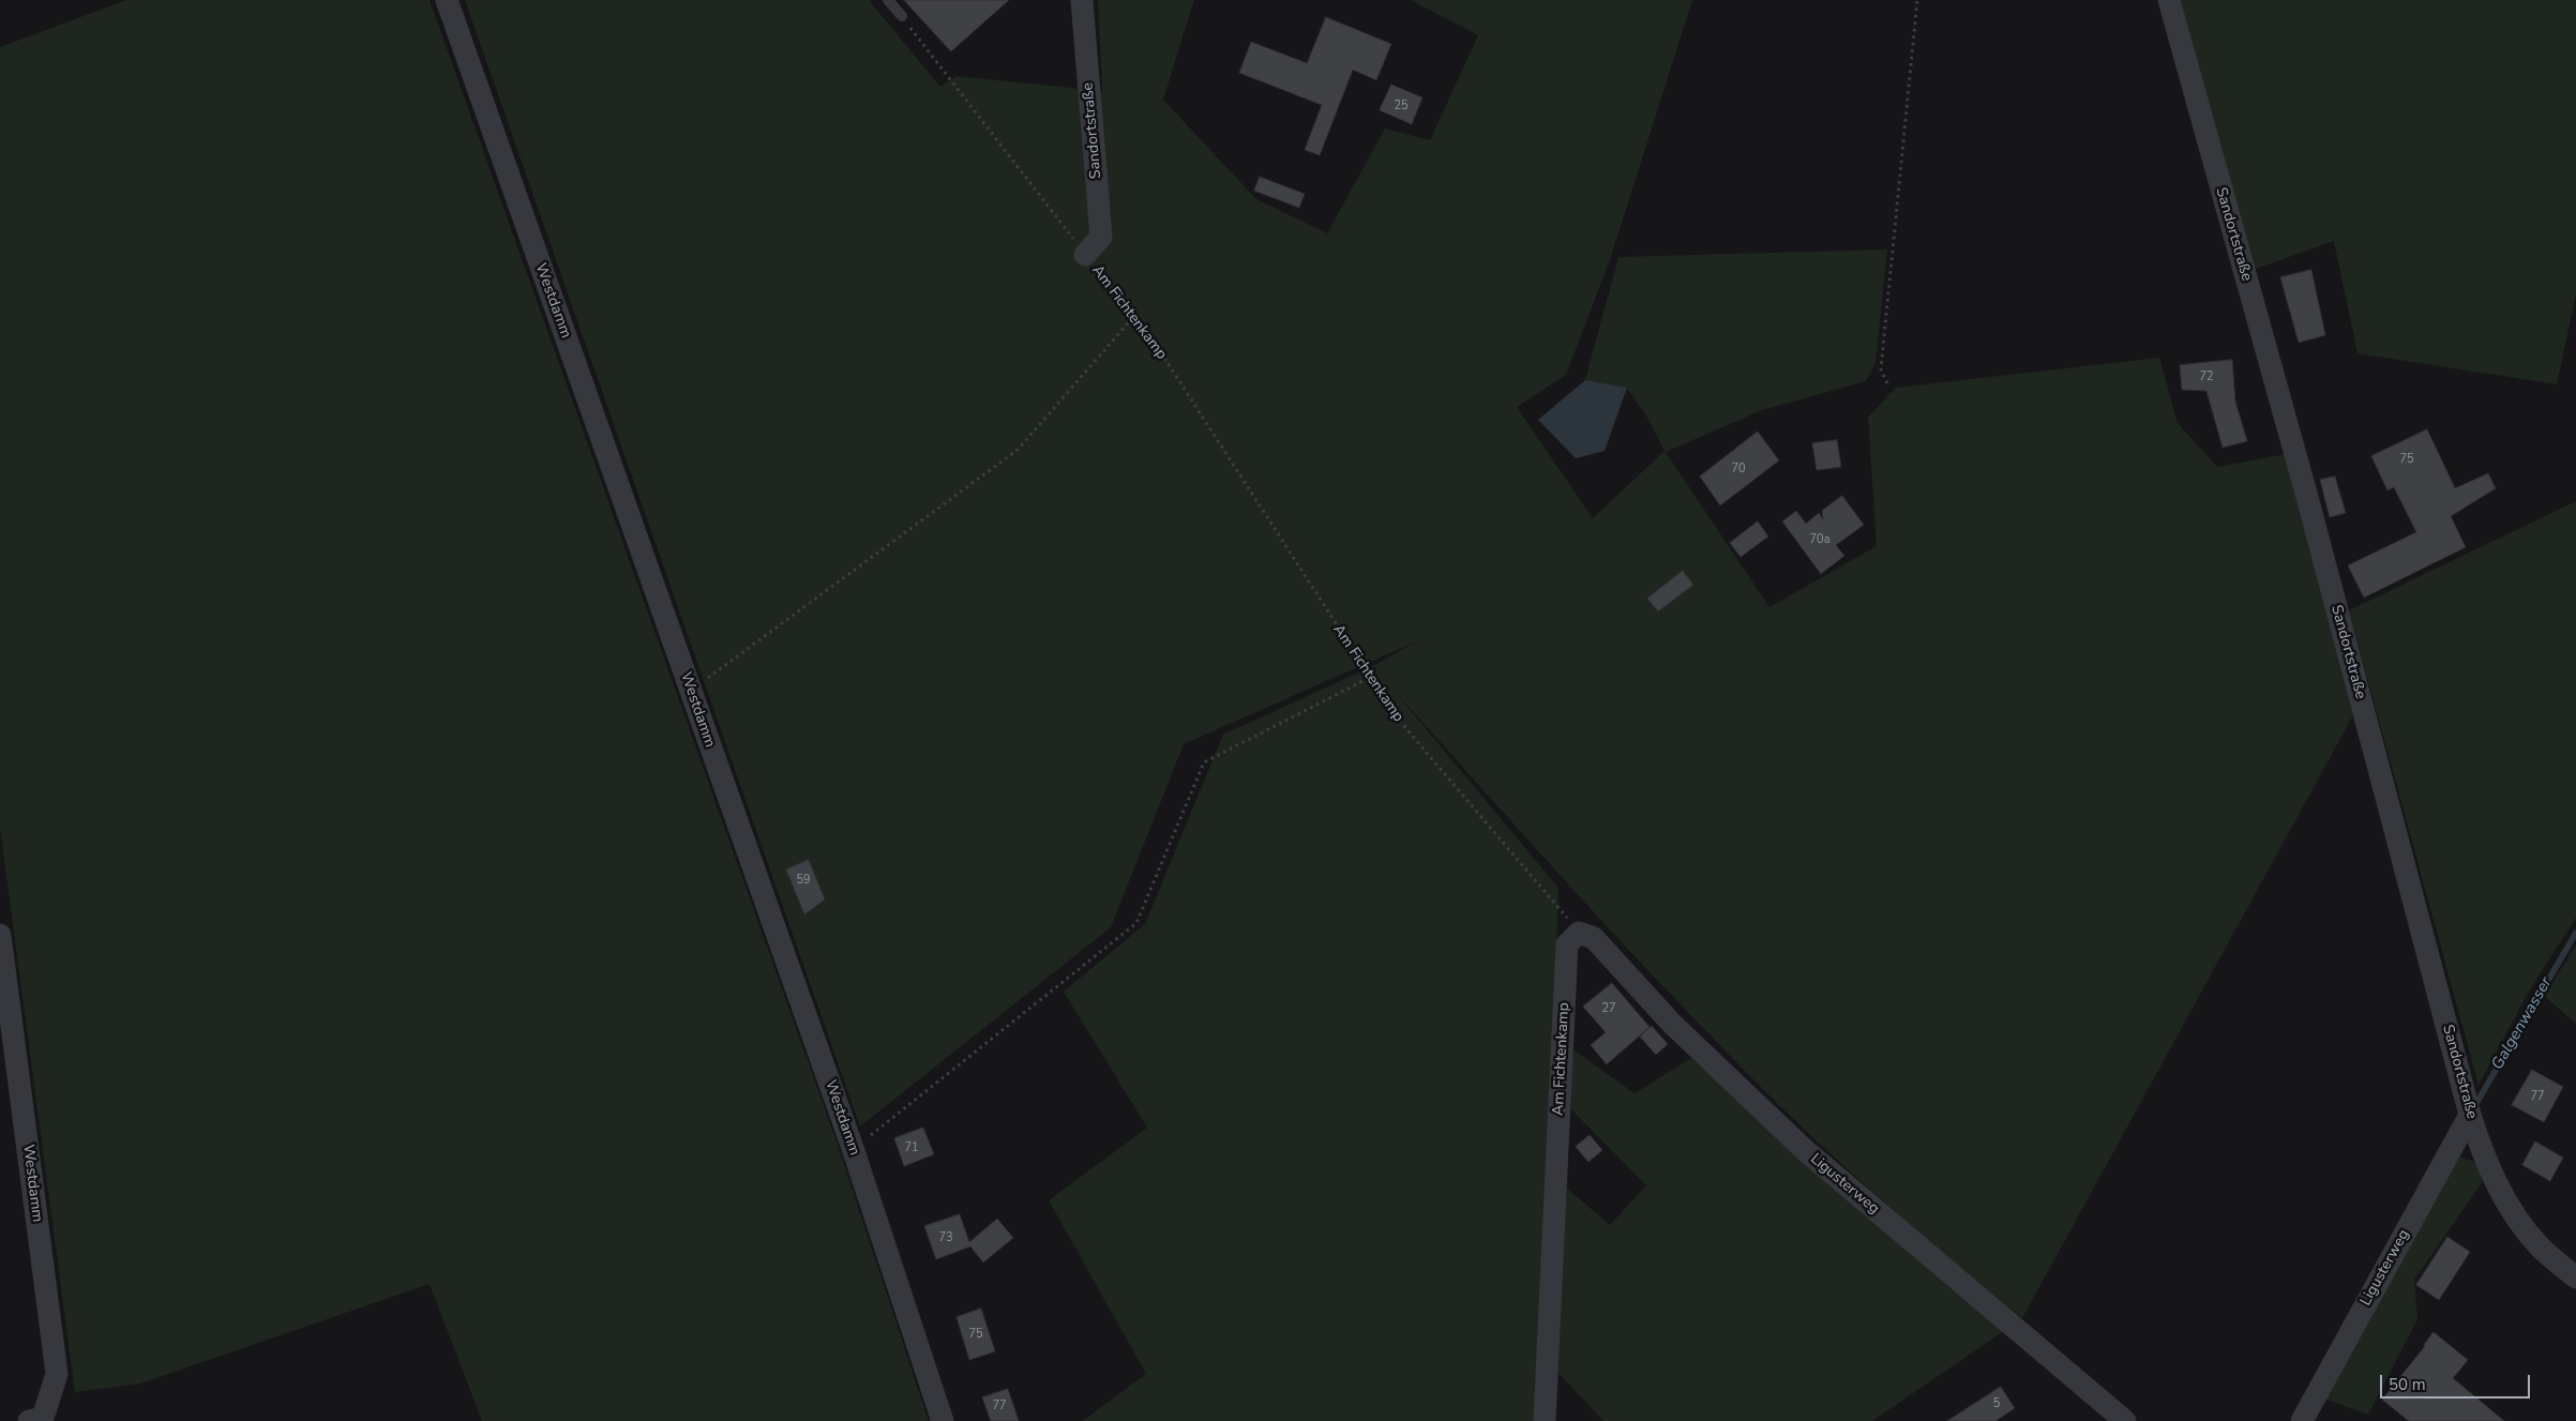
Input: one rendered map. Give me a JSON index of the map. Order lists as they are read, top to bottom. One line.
{"streets":{"street":["Sandortstraße","Westdamm","Am Fichtenkamp","Ligusterweg"]},"crossings":[["Sandortstraße","Am Fichtenkamp"],["Sandortstraße","Ligusterweg"],["Am Fichtenkamp","Ligusterweg"]],"water":["Galgenwasser"],"house_numbers":["25","72","75","70","70a","59","27","77","71","73","75","5","77"],"scale_bar":"50 m"}
